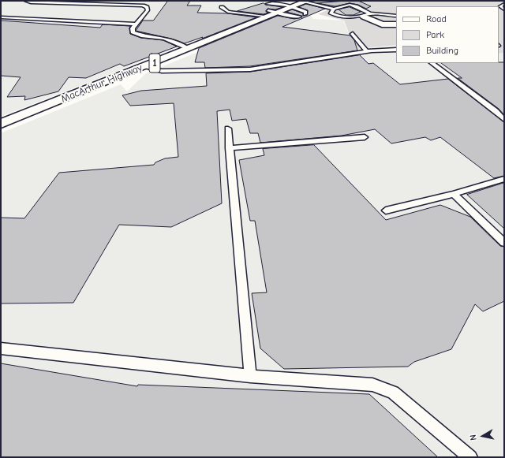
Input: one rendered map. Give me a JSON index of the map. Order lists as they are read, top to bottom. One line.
{"streets":{"main road":["1","MacArthur Highway"]},"legend":["Road","Park","Building"],"north":"left"}
